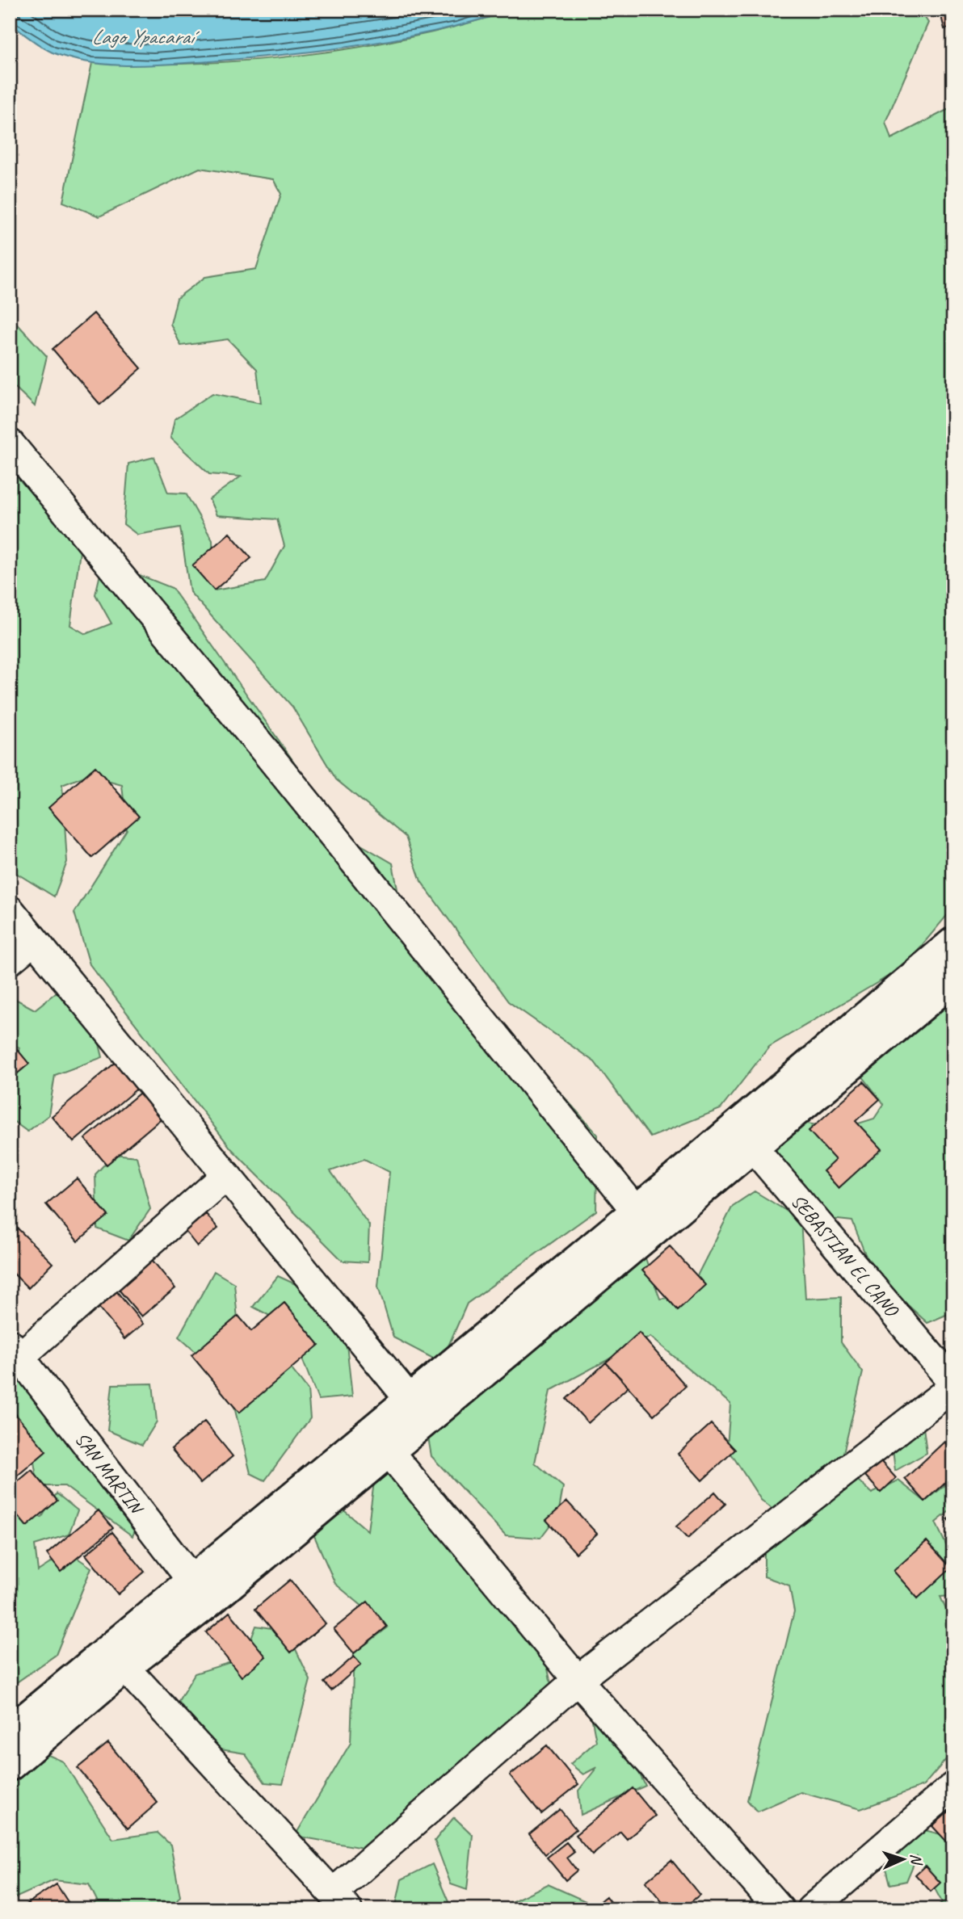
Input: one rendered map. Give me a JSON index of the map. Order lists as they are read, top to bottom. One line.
{"streets":{"street":["SEBASTIAN EL CANO","SAN MARTIN"]},"water":["Lago Ypacaraí"],"north":"right"}
